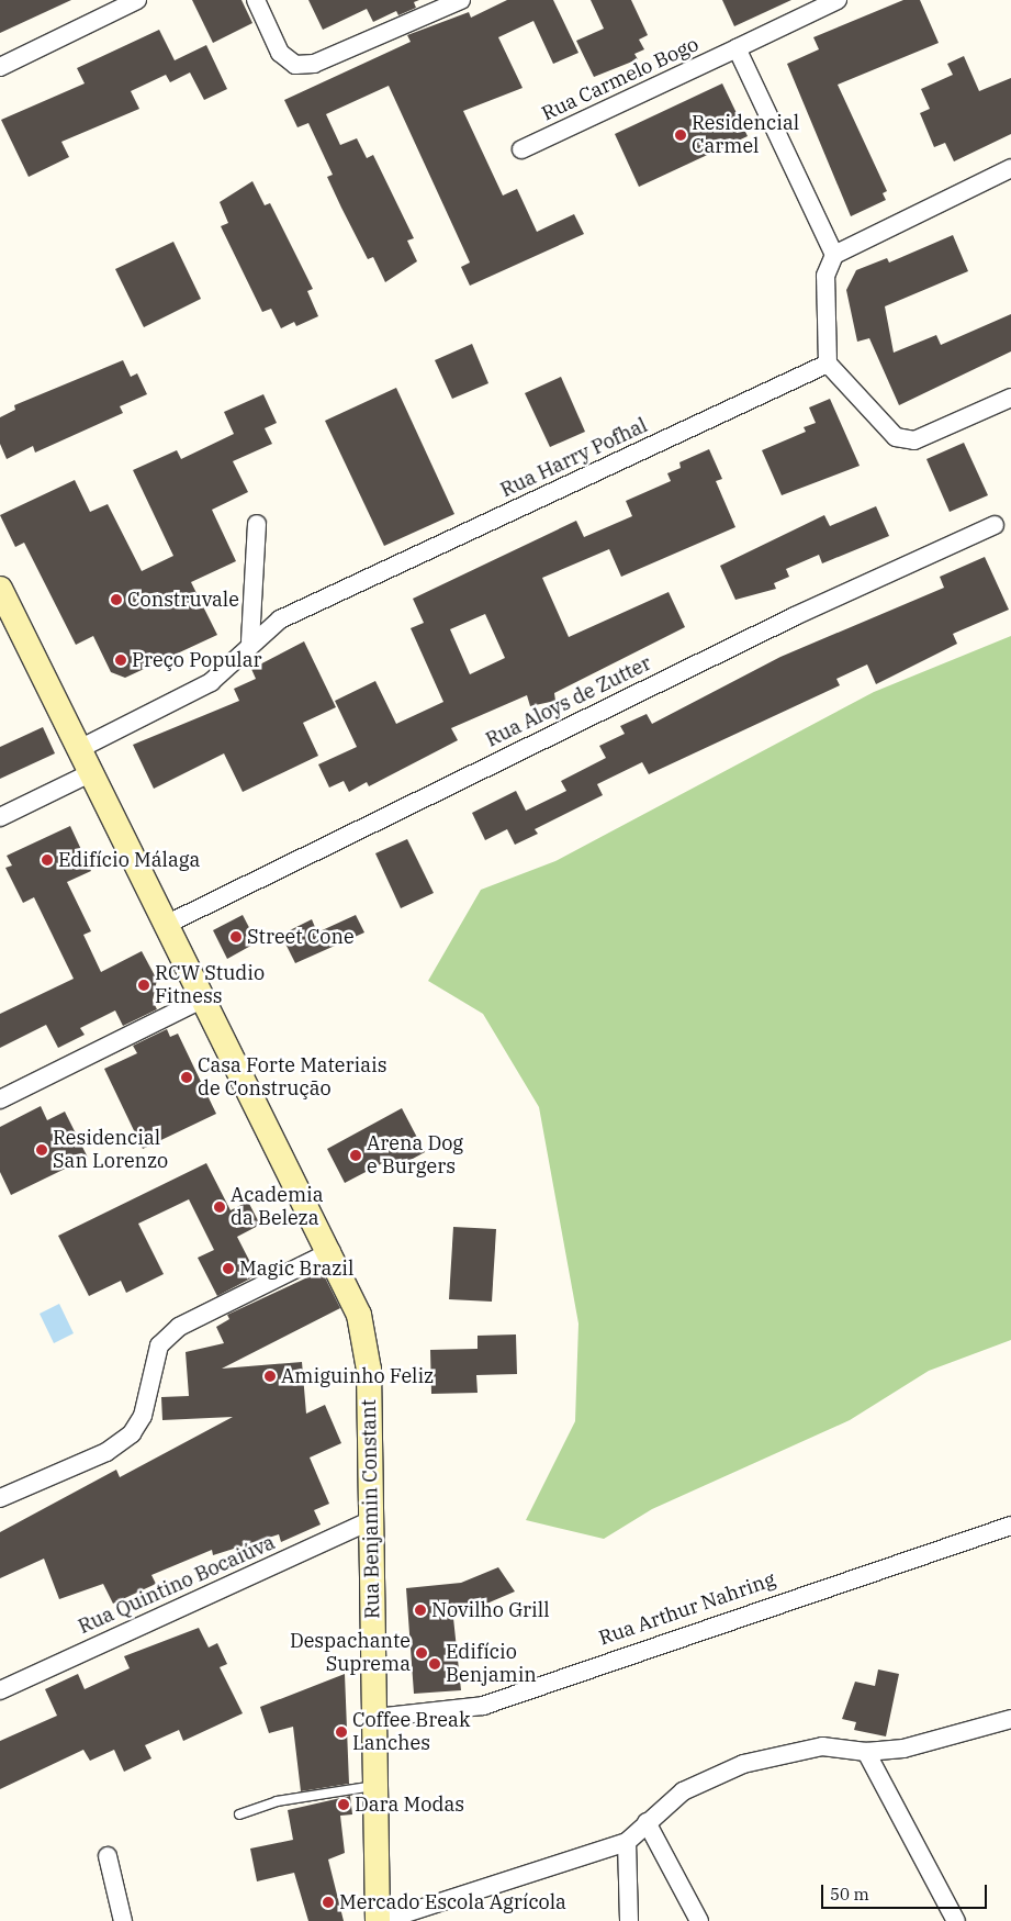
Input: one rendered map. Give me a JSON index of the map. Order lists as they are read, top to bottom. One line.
{"streets":{"main road":["Rua Benjamin Constant"],"street":["Rua Carmelo Bogo","Rua Harry Pofhal","Rua Aloys de Zutter","Rua Quintino Bocaiúva","Rua Arthur Nahring"]},"crossings":[["Rua Harry Pofhal","Rua Benjamin Constant"],["Rua Aloys de Zutter","Rua Benjamin Constant"],["Rua Benjamin Constant","Rua Quintino Bocaiúva"],["Rua Benjamin Constant","Rua Arthur Nahring"]],"places":["Residencial Carmel","Construvale","Preço Popular","Edifício Málaga","Street Cone","RCW Studio Fitness","Casa Forte Materiais de Construção","Residencial San Lorenzo","Arena Dog e Burgers","Academia da Beleza","Magic Brazil","Amiguinho Feliz","Novilho Grill","Despachante Suprema","Edifício Benjamin","Coffee Break Lanches","Dara Modas","Mercado Escola Agrícola"],"scale_bar":"50 m"}
